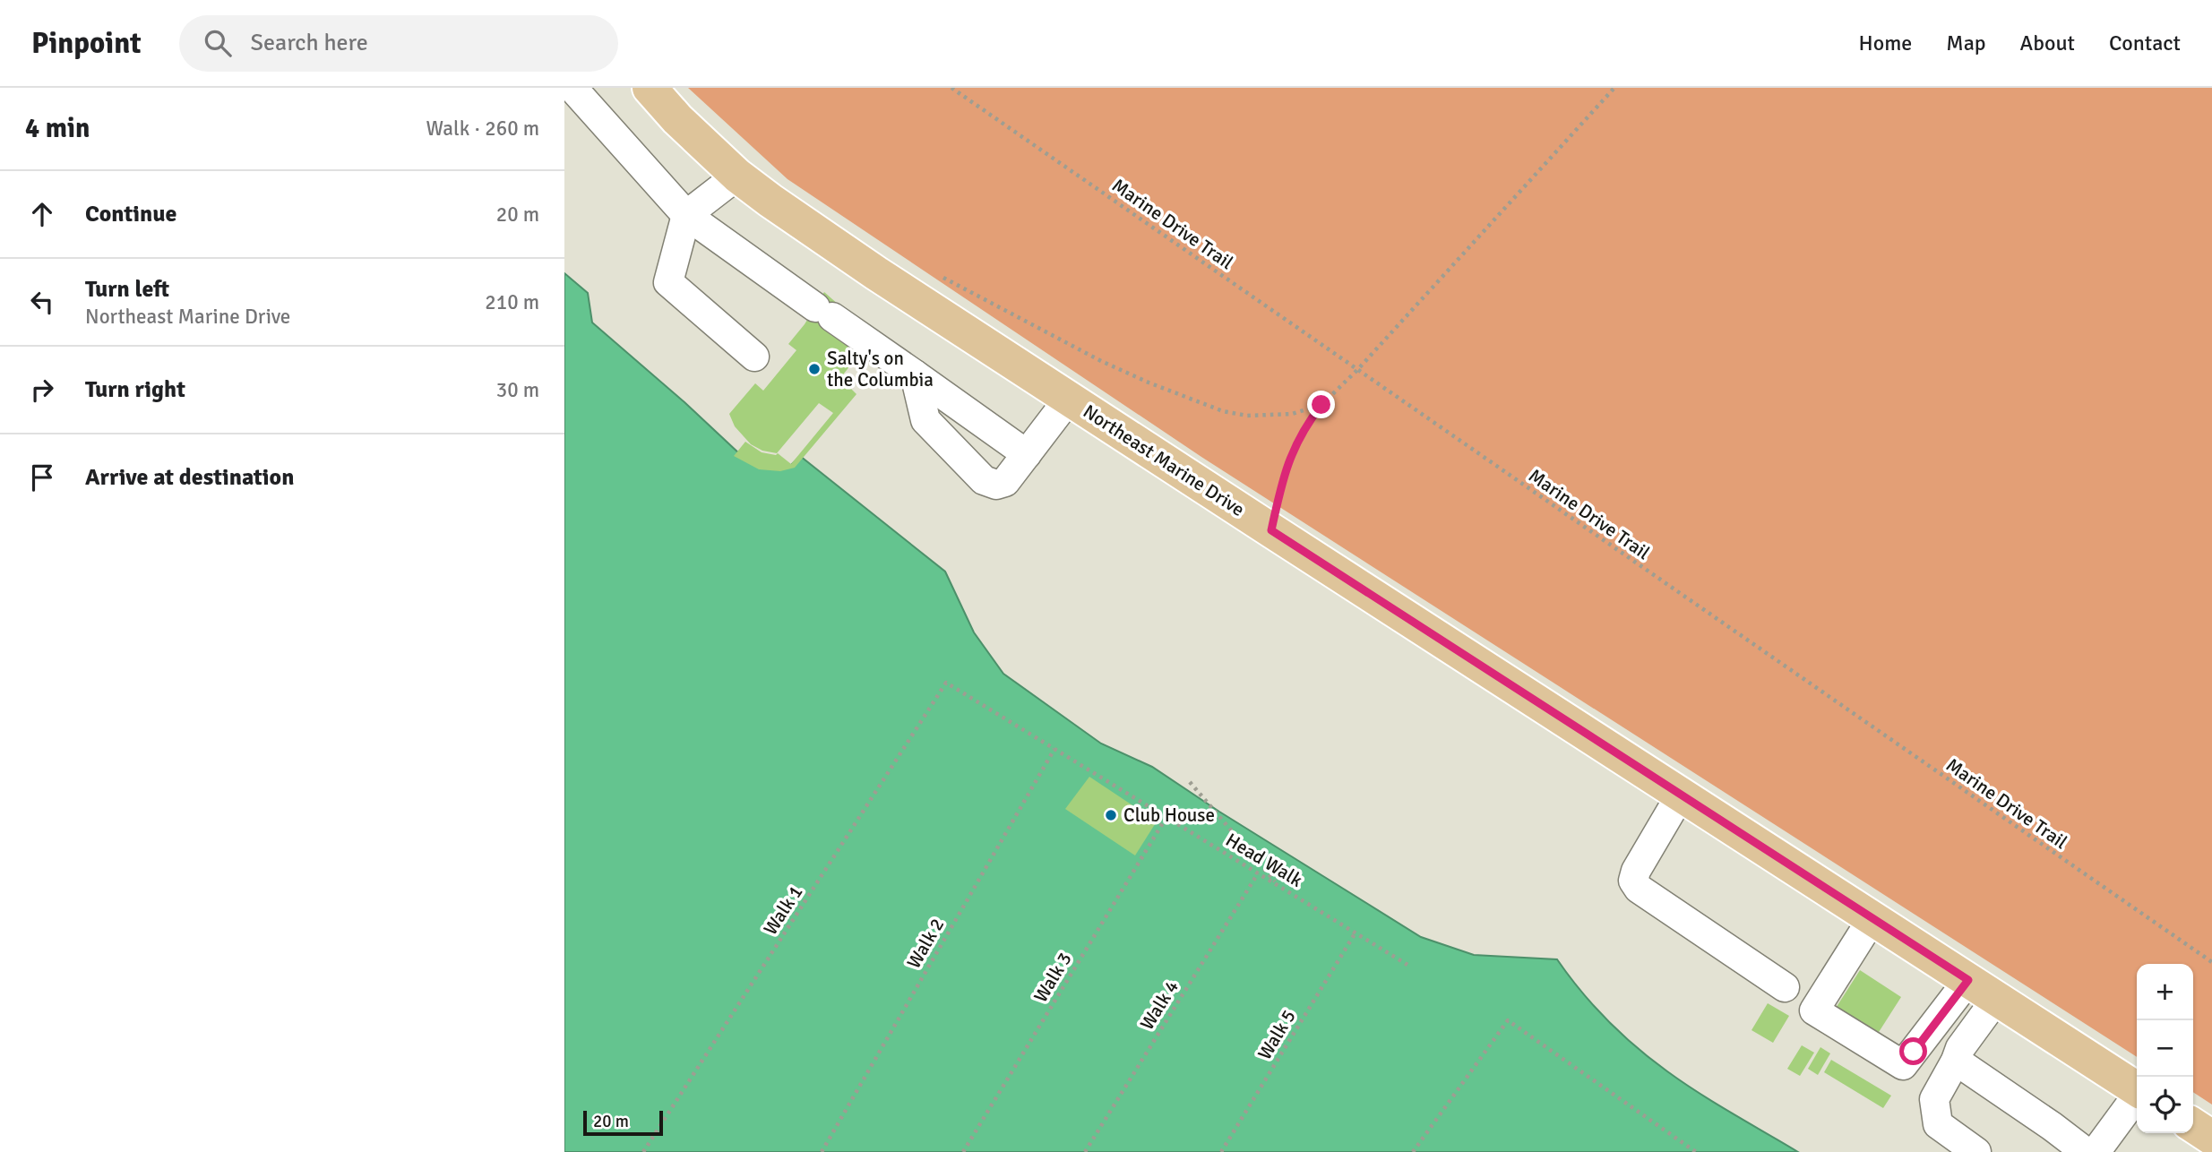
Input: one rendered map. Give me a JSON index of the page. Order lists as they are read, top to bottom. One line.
{"streets":{"main road":["Northeast Marine Drive"],"path":["Marine Drive Trail","Head Walk","Walk 1","Walk 2","Walk 3","Walk 4","Walk 5"]},"crossings":[["Head Walk","Walk 1"],["Head Walk","Walk 2"],["Head Walk","Walk 3"],["Head Walk","Walk 4"],["Head Walk","Walk 5"]],"places":["Salty's on the Columbia","Club House"],"scale_bar":"20 m","page":{"header":"Pinpoint","search":"Search here","nav":["Home","Map","About","Contact"],"heading":["4 min","Walk · 260 m"],"list":[["Continue","20 m"],["Turn left","Northeast Marine Drive","210 m"],["Turn right","30 m"],"Arrive at destination"],"map_buttons":["+","−"],"scale":"20 m"}}
